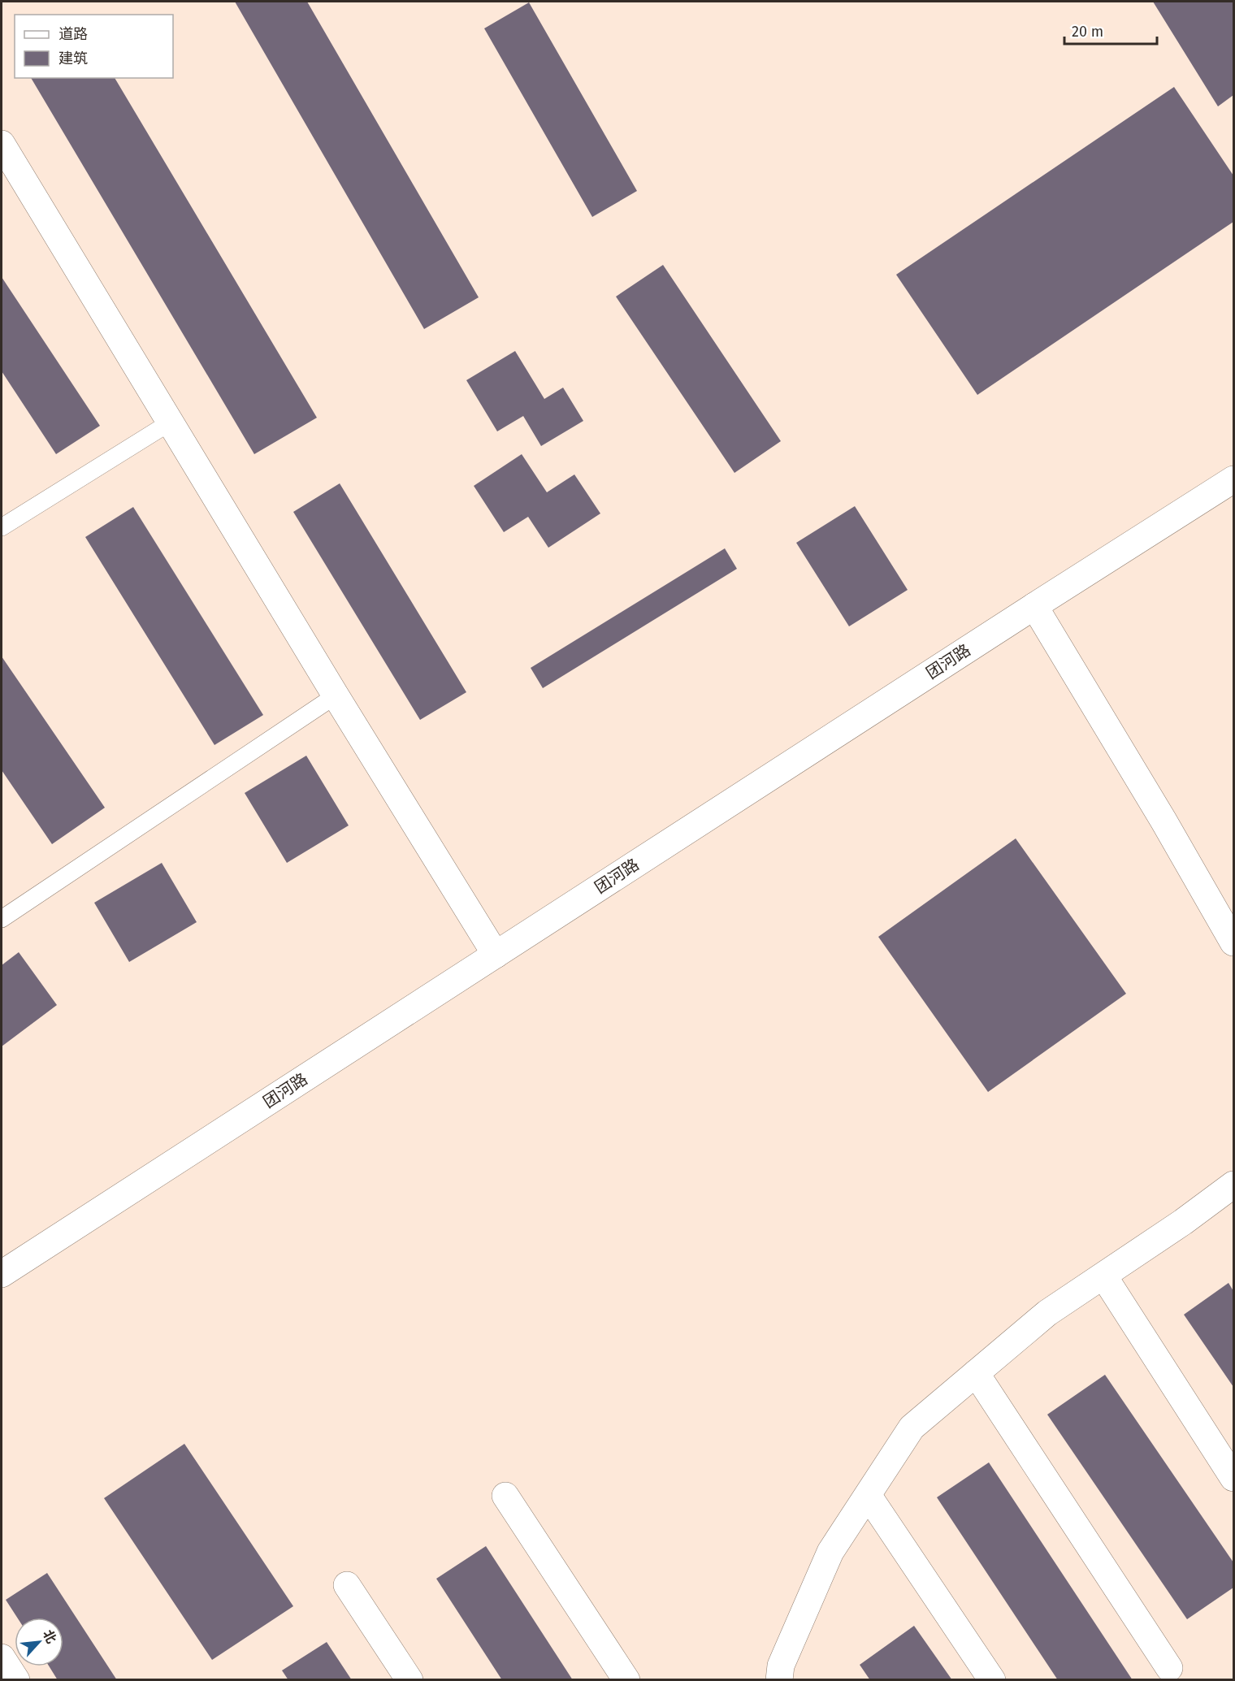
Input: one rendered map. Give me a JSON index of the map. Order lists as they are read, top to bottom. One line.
{"streets":{"street":["团河路"]},"legend":["道路","建筑"],"scale_bar":"20 m","north":"top right"}
